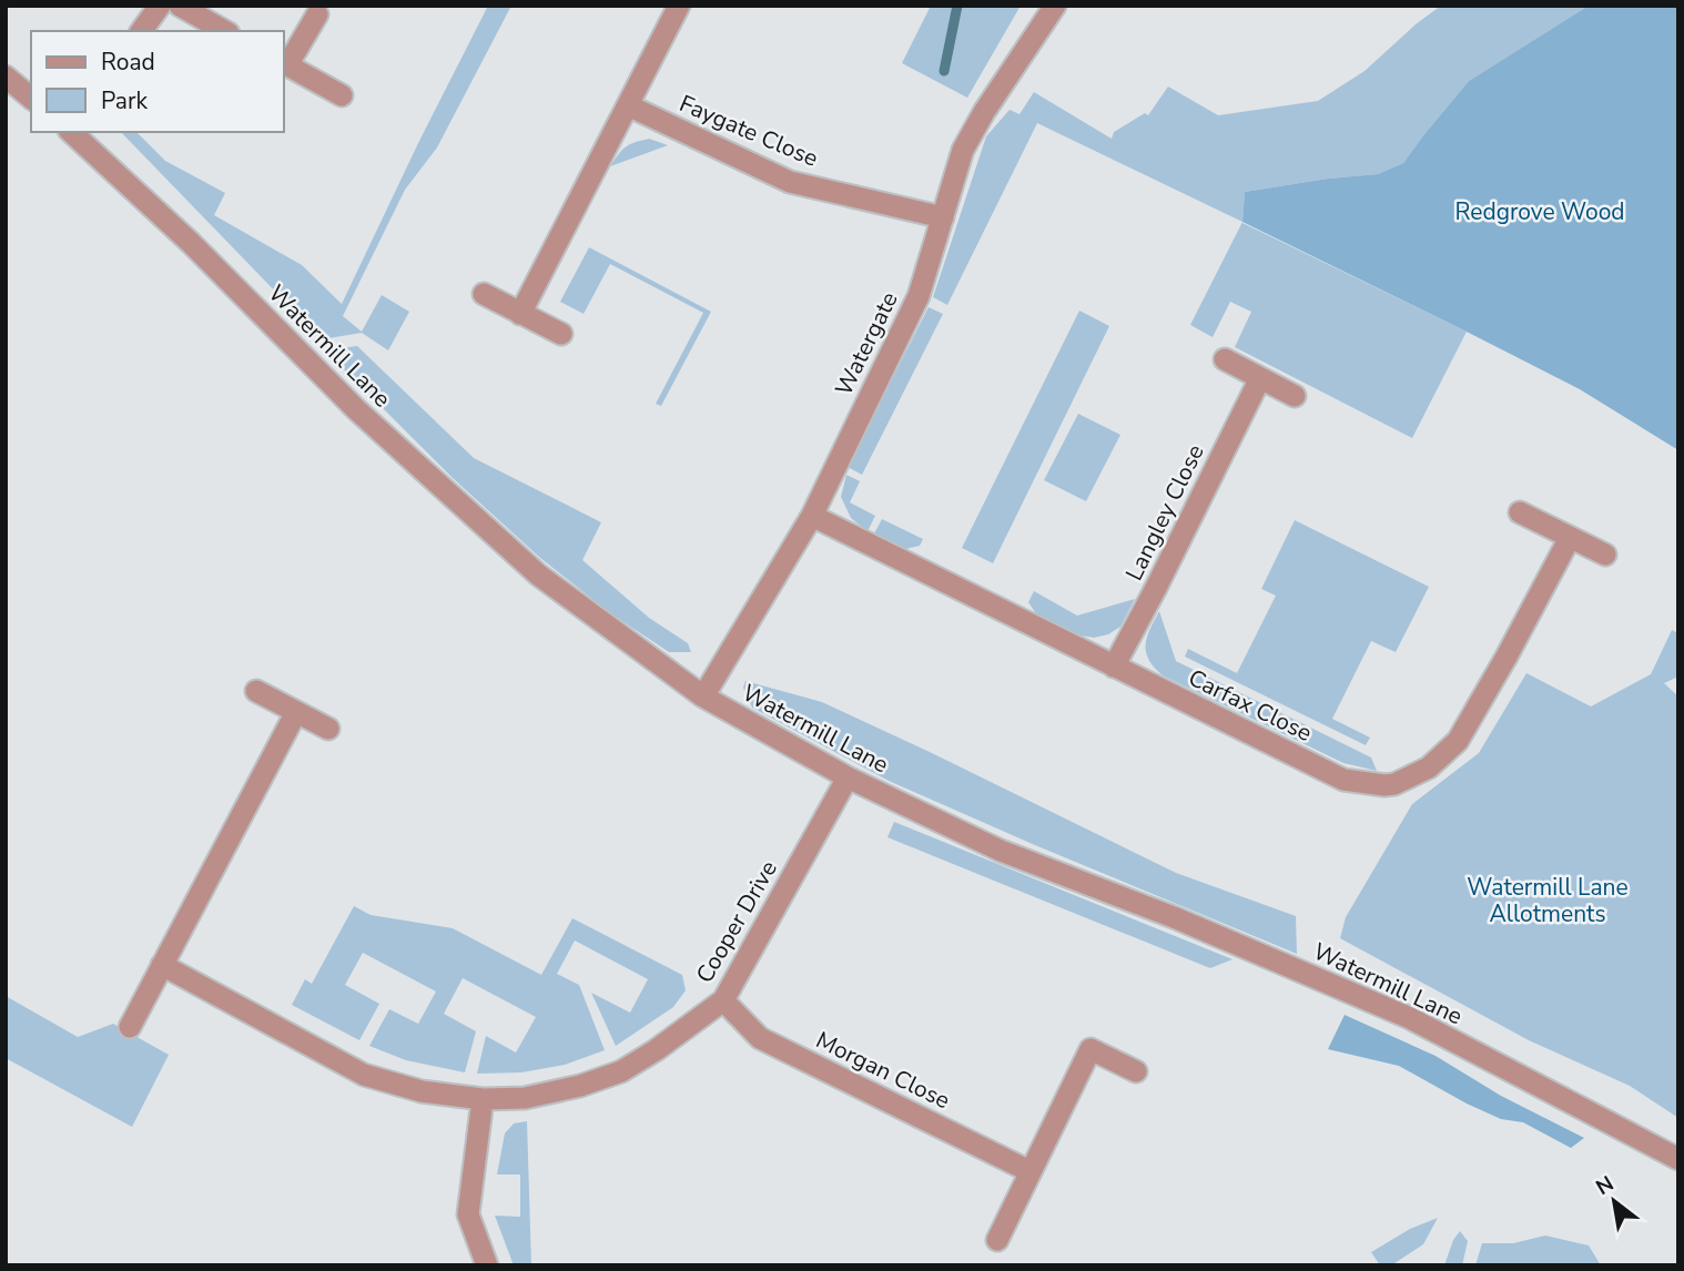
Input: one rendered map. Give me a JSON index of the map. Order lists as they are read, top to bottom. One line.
{"streets":{"street":["Faygate Close","Watergate","Watermill Lane","Langley Close","Carfax Close","Cooper Drive","Morgan Close"]},"crossings":[["Faygate Close","Watergate"],["Watergate","Watermill Lane"],["Watergate","Carfax Close"],["Watermill Lane","Cooper Drive"],["Langley Close","Carfax Close"],["Cooper Drive","Morgan Close"]],"parks":["Redgrove Wood","Watermill Lane Allotments"],"legend":["Road","Park"],"north":"top left"}
